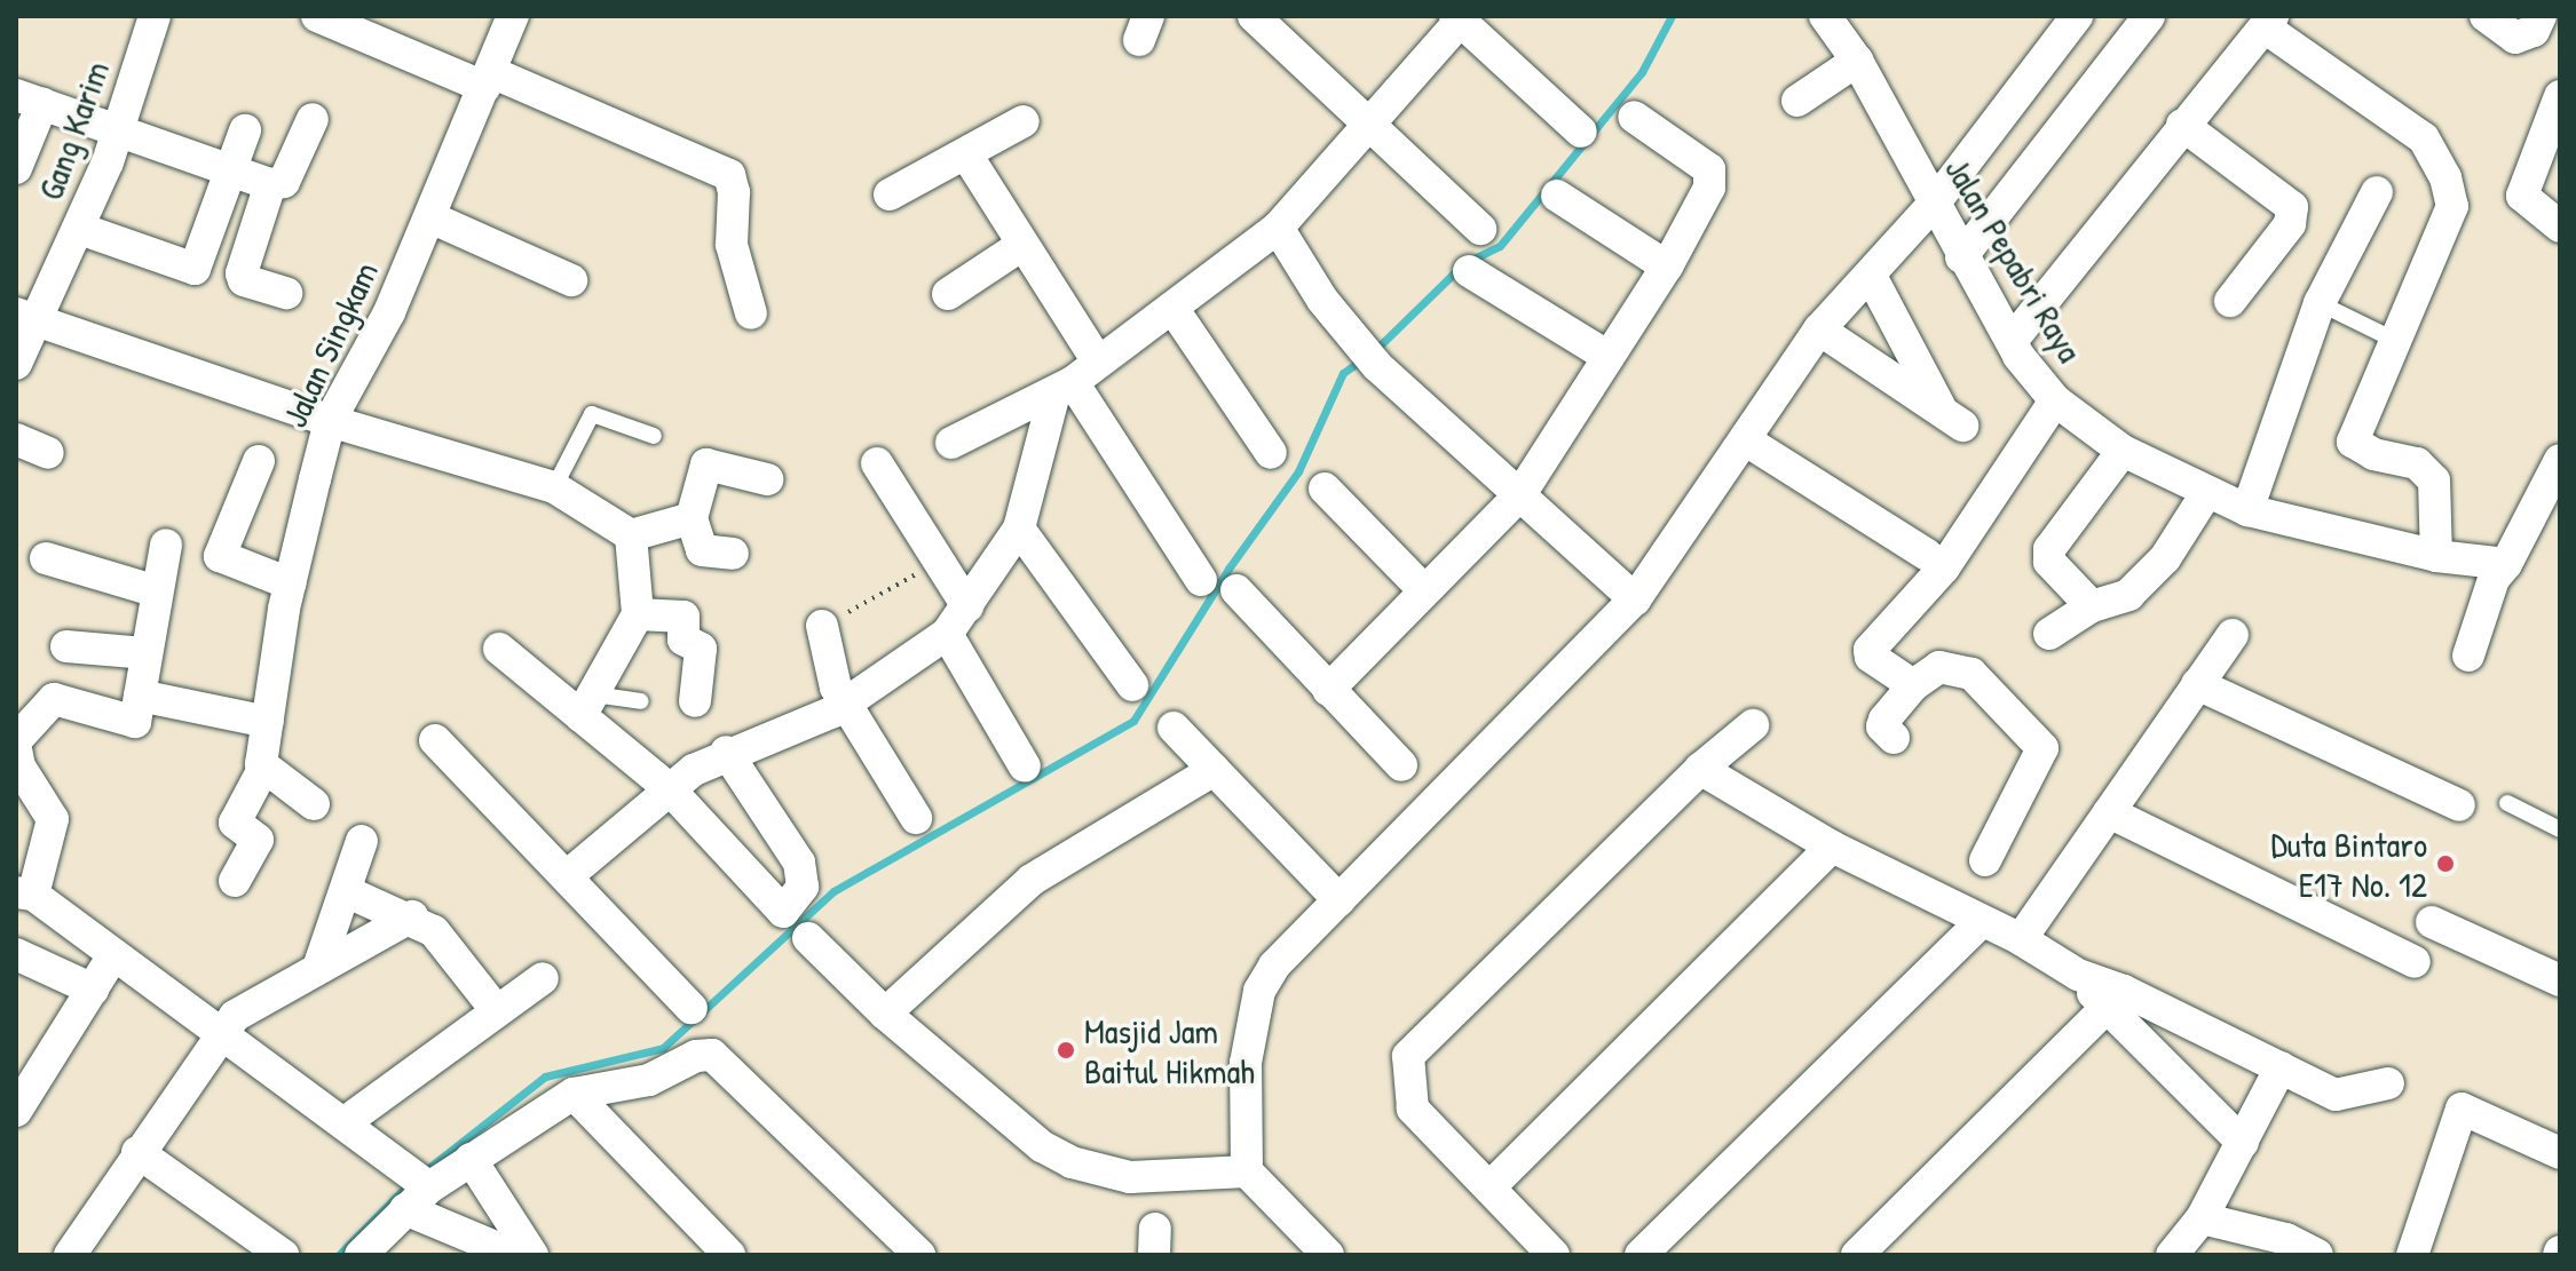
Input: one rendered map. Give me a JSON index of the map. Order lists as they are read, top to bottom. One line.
{"streets":{"street":["Gang Karim","Jalan Pepabri Raya","Jalan Singkam"]},"places":["Duta Bintaro E17 No. 12","Masjid Jam Baitul Hikmah"]}
